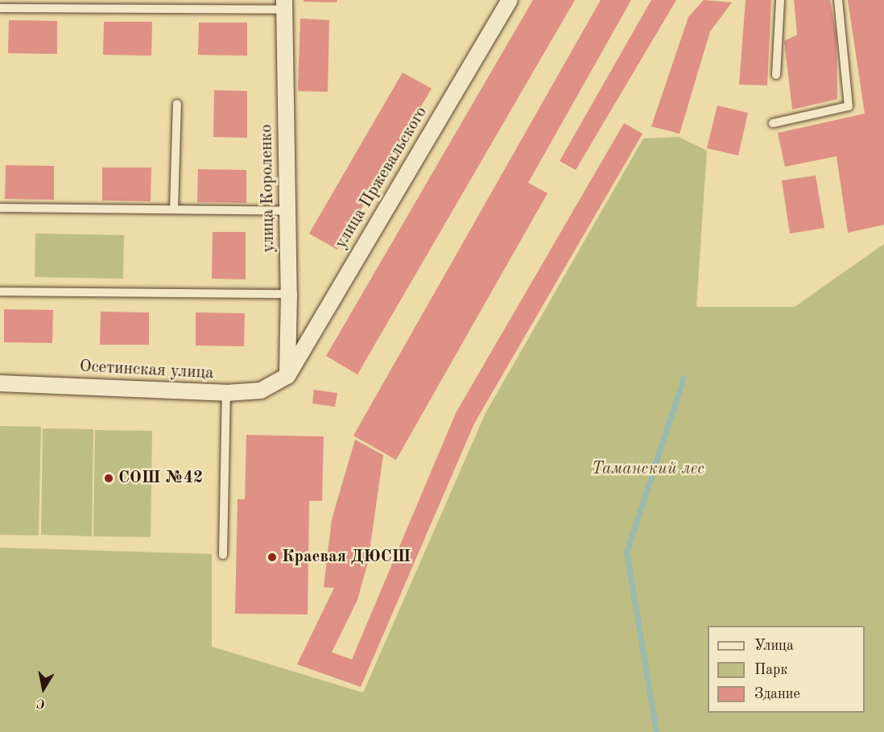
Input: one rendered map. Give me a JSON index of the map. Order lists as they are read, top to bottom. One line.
{"streets":{"street":["улица Пржевальского","улица Короленко","Осетинская улица"]},"crossings":[["улица Пржевальского","улица Короленко"],["улица Пржевальского","Осетинская улица"],["улица Короленко","Осетинская улица"]],"parks":["Таманский лес"],"places":["СОШ №42","Краевая ДЮСШ"],"legend":["Улица","Парк","Здание"],"north":"bottom"}
